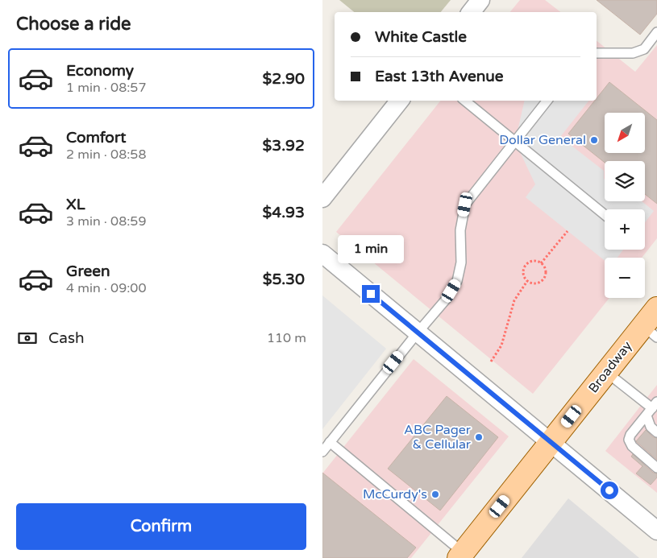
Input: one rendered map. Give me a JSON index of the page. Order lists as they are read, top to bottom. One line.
{"streets":{"main road":["Broadway"]},"places":["Dollar General","ABC Pager & Cellular","McCurdy's"],"north":"bottom left","page":{"heading":"Choose a ride","banner":["White Castle","East 13th Avenue"],"list":[{"name":"Economy","note":"1 min · 08:57","value":"$2.90"},{"name":"Comfort","note":"2 min · 08:58","value":"$3.92"},{"name":"XL","note":"3 min · 08:59","value":"$4.93"},{"name":"Green","note":"4 min · 09:00","value":"$5.30"}],"map_buttons":["+","−"],"bubble":"1 min","pay":["Cash","110 m"],"buttons":"Confirm"}}
